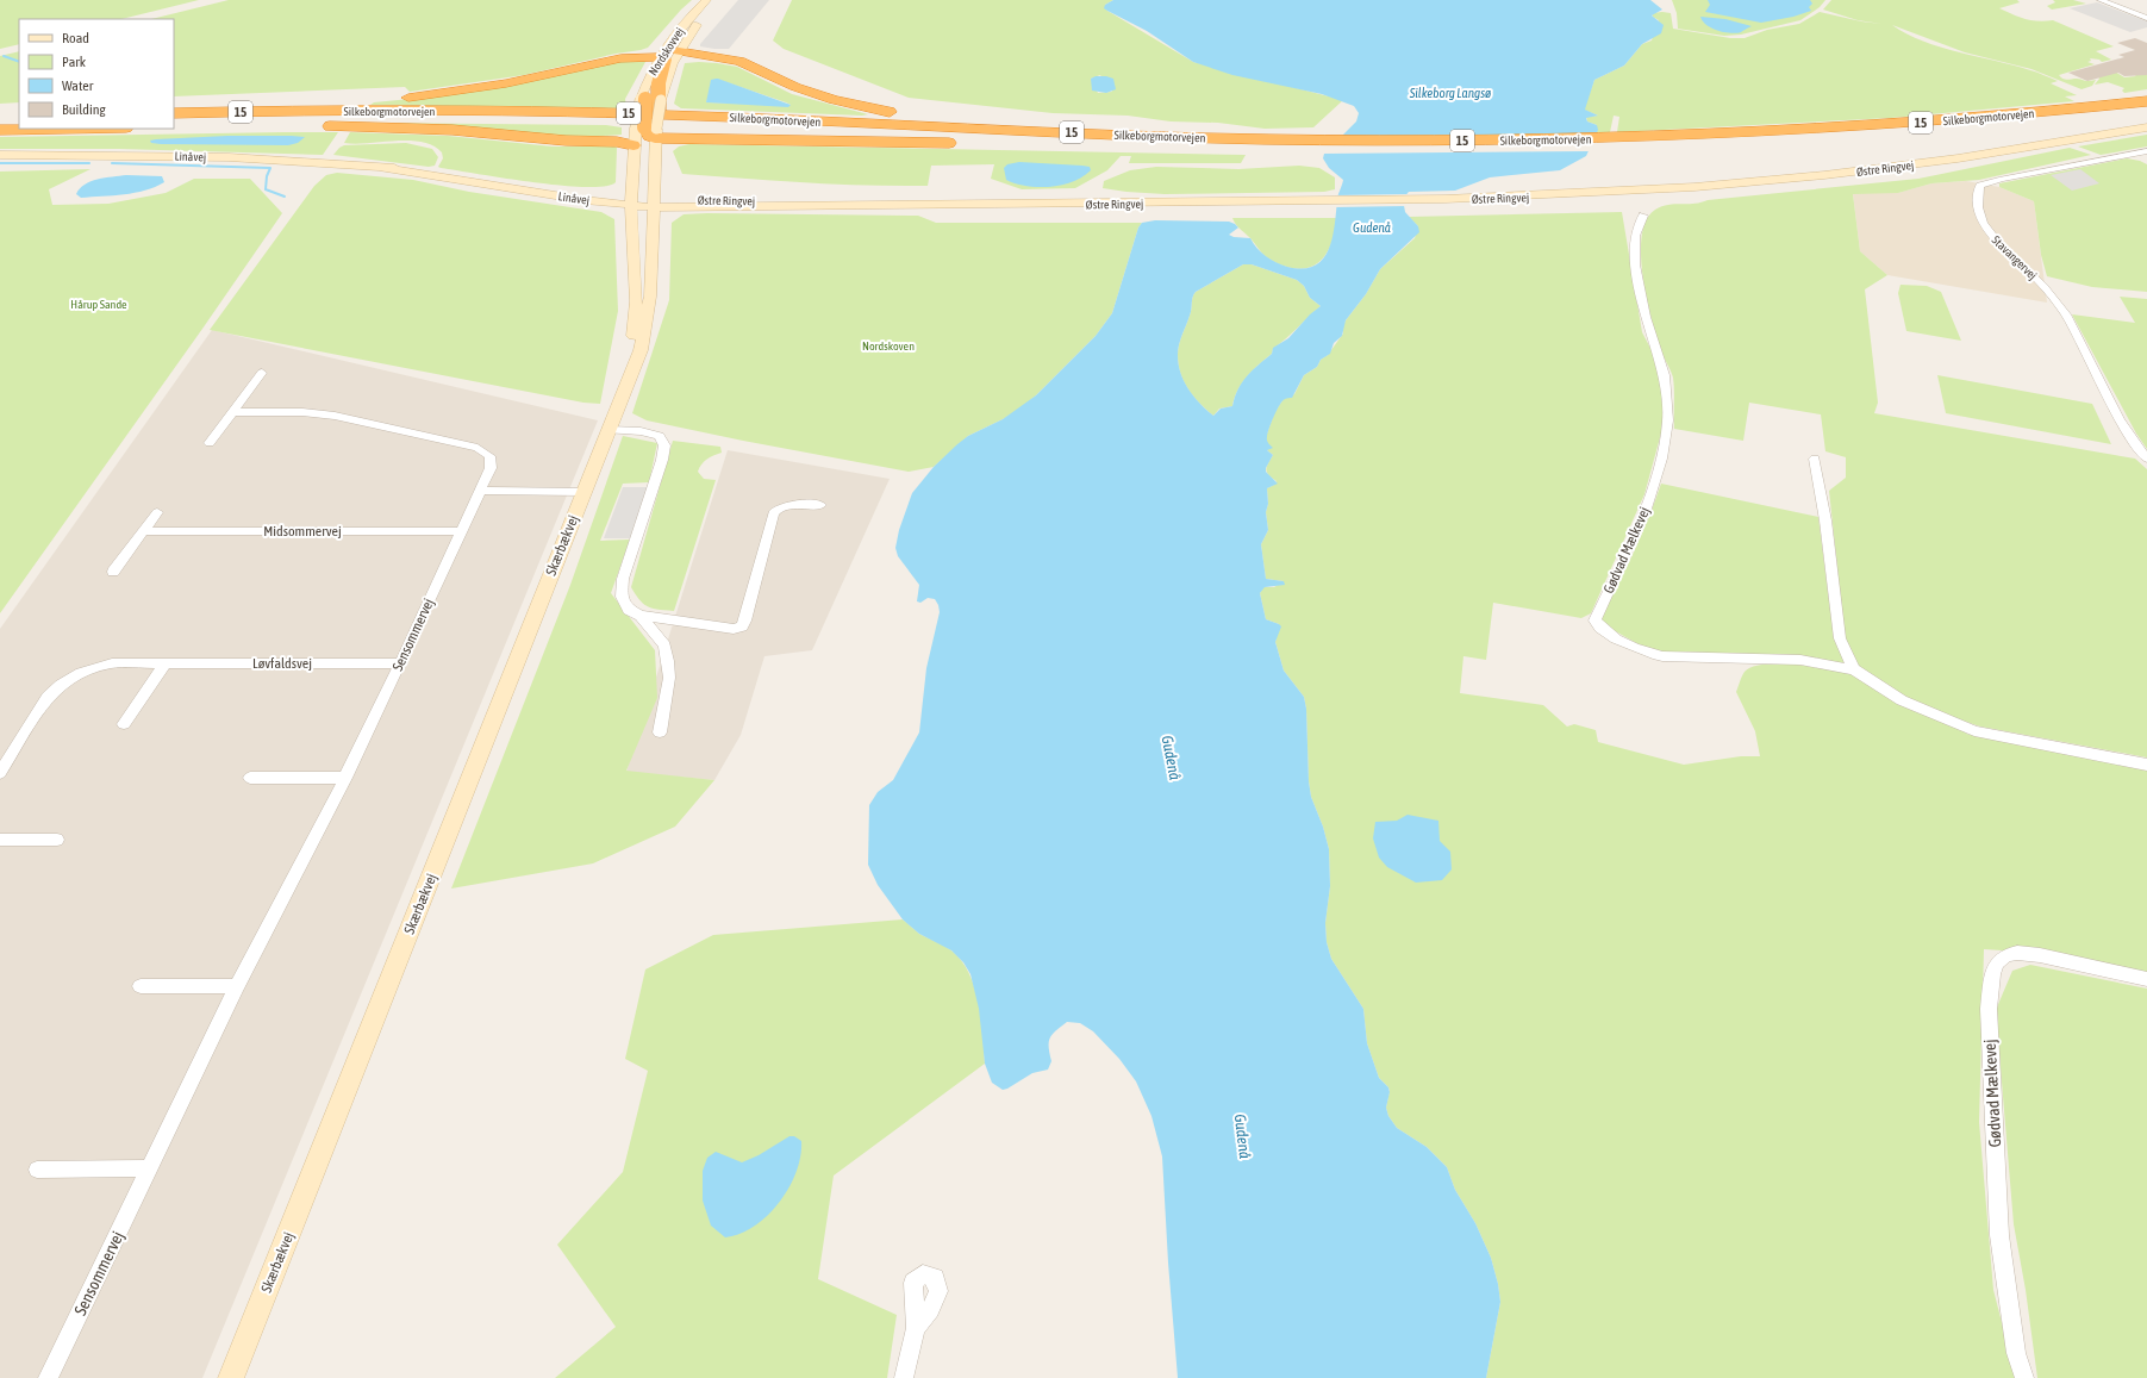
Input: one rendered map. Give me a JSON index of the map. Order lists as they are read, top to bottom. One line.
{"streets":{"highway":["Silkeborgmotorvejen","15"],"main road":["Nordskovvej","Linåvej","Østre Ringvej","Skærbækvej"],"street":["Stavangervej","Midsommervej","Gødvad Mælkevej","Sensommervej","Løvfaldsvej"]},"crossings":[["Linåvej","Østre Ringvej"],["Linåvej","Skærbækvej"],["Østre Ringvej","Skærbækvej"],["Midsommervej","Sensommervej"],["Sensommervej","Løvfaldsvej"]],"water":["Silkeborg Langsø","Gudenå"],"parks":["Hårup Sande","Nordskoven"],"legend":["Road","Park","Water","Building"]}
